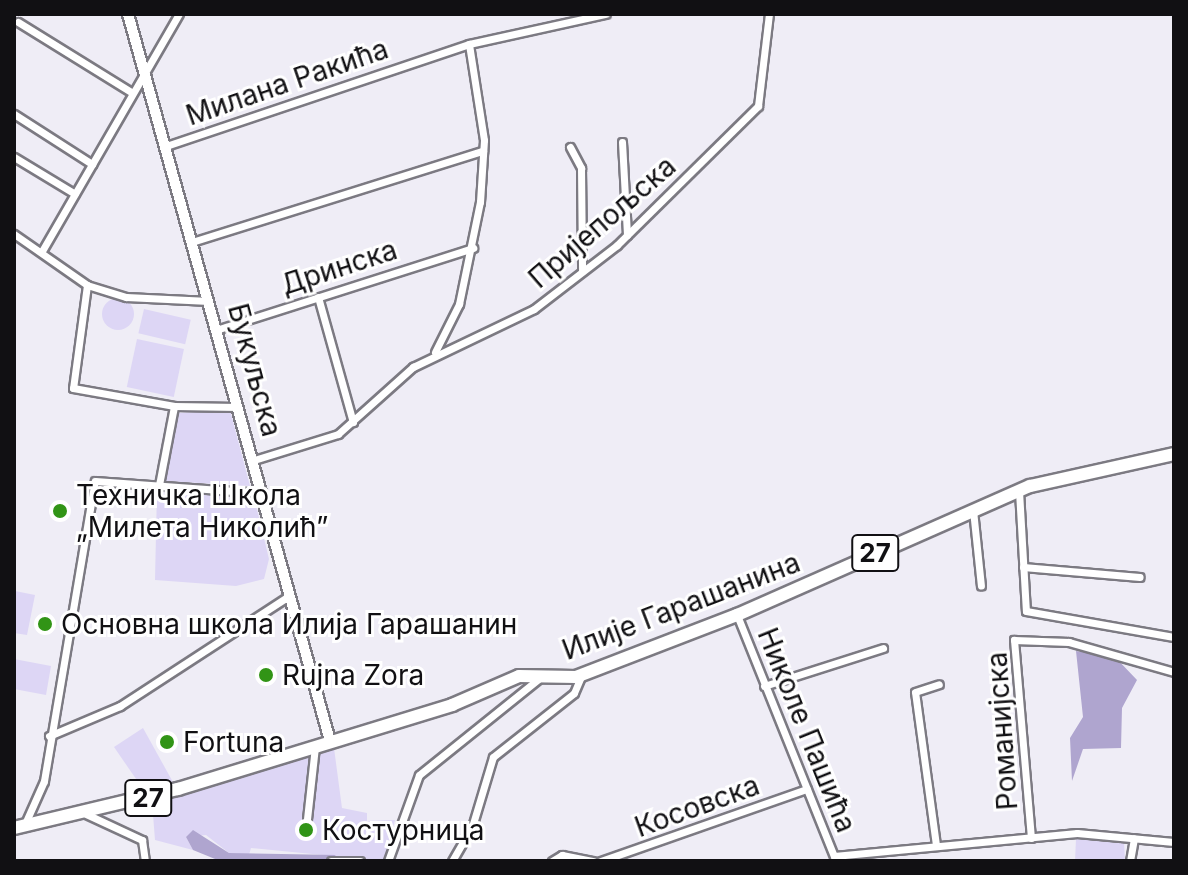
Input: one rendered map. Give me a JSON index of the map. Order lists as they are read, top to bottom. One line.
{"streets":{"main road":["Букуљска","27","Илије Гарашанина"],"street":["Милана Ракића","Пријепољска","Дринска","Николе Пашића","Романијска","Косовска"]},"crossings":[["Милана Ракића","Букуљска"],["Пријепољска","Букуљска"],["Дринска","Букуљска"],["Букуљска","Илије Гарашанина"],["Илије Гарашанина","Николе Пашића"],["Николе Пашића","Косовска"]],"places":["Техничка Школа „Милета Николић”","Основна школа Илија Гарашанин","Rujna Zora","Fortuna","Костурница"]}
